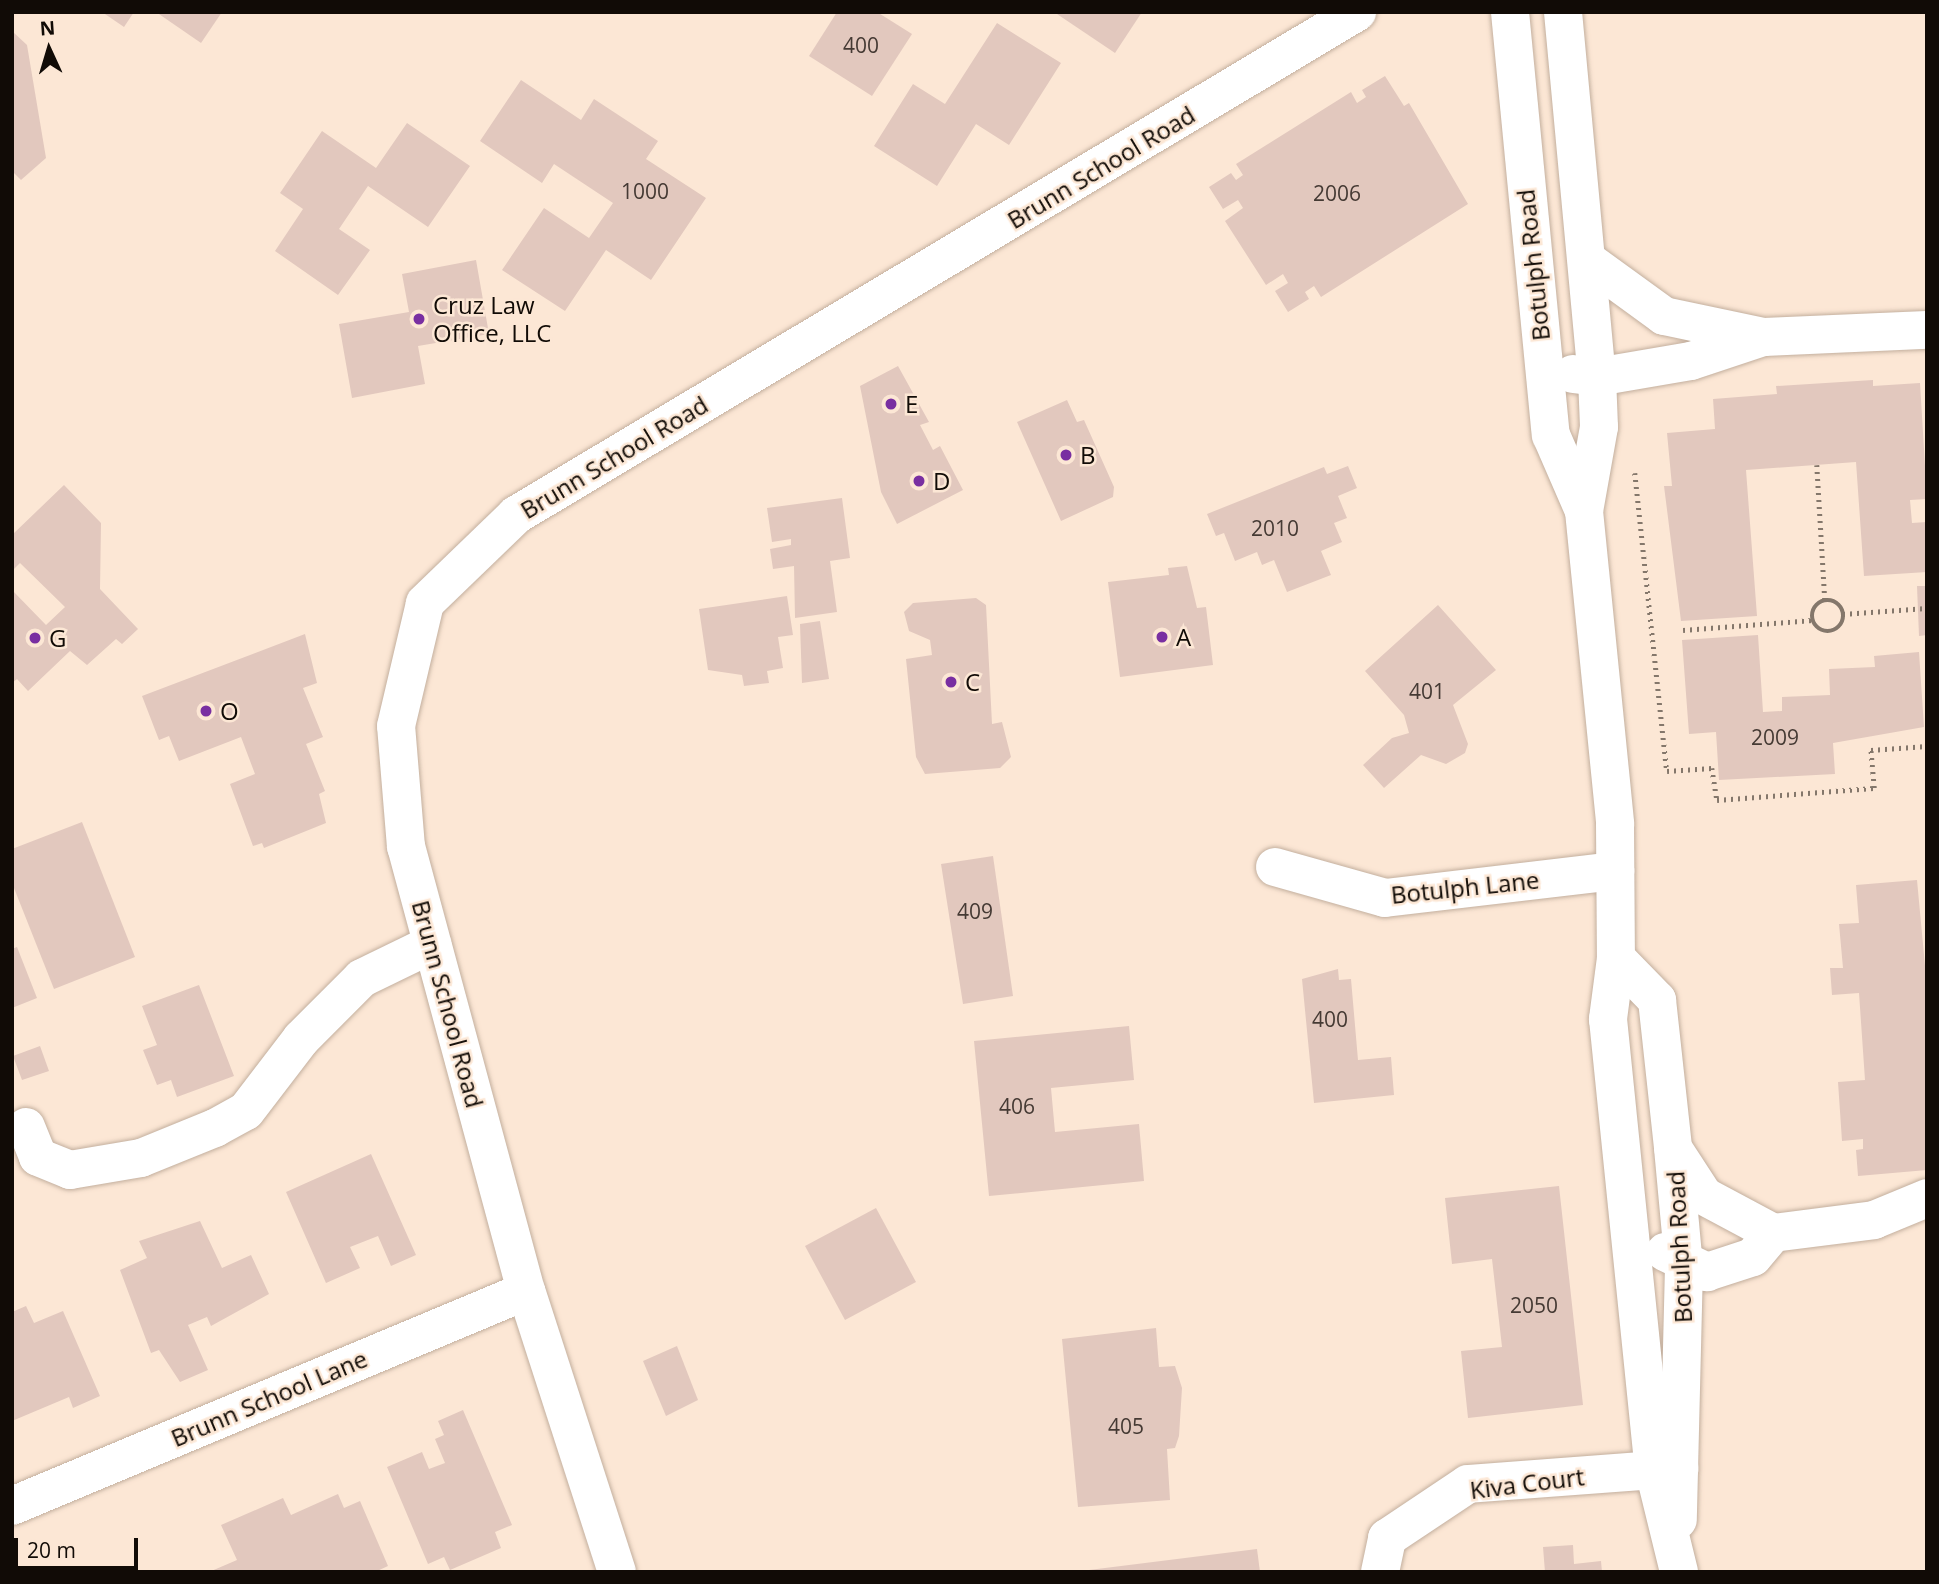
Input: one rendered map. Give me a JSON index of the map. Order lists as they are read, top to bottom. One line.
{"streets":{"street":["Brunn School Road","Botulph Road","Botulph Lane","Brunn School Lane","Kiva Court"]},"crossings":[["Brunn School Road","Brunn School Lane"],["Botulph Road","Botulph Lane"],["Botulph Road","Kiva Court"]],"places":["Cruz Law Office, LLC","E","B","D","A","G","C","O"],"house_numbers":["400","1000","2006","2010","401","2009","409","400","406","2050","405"],"scale_bar":"20 m","north":"top"}
